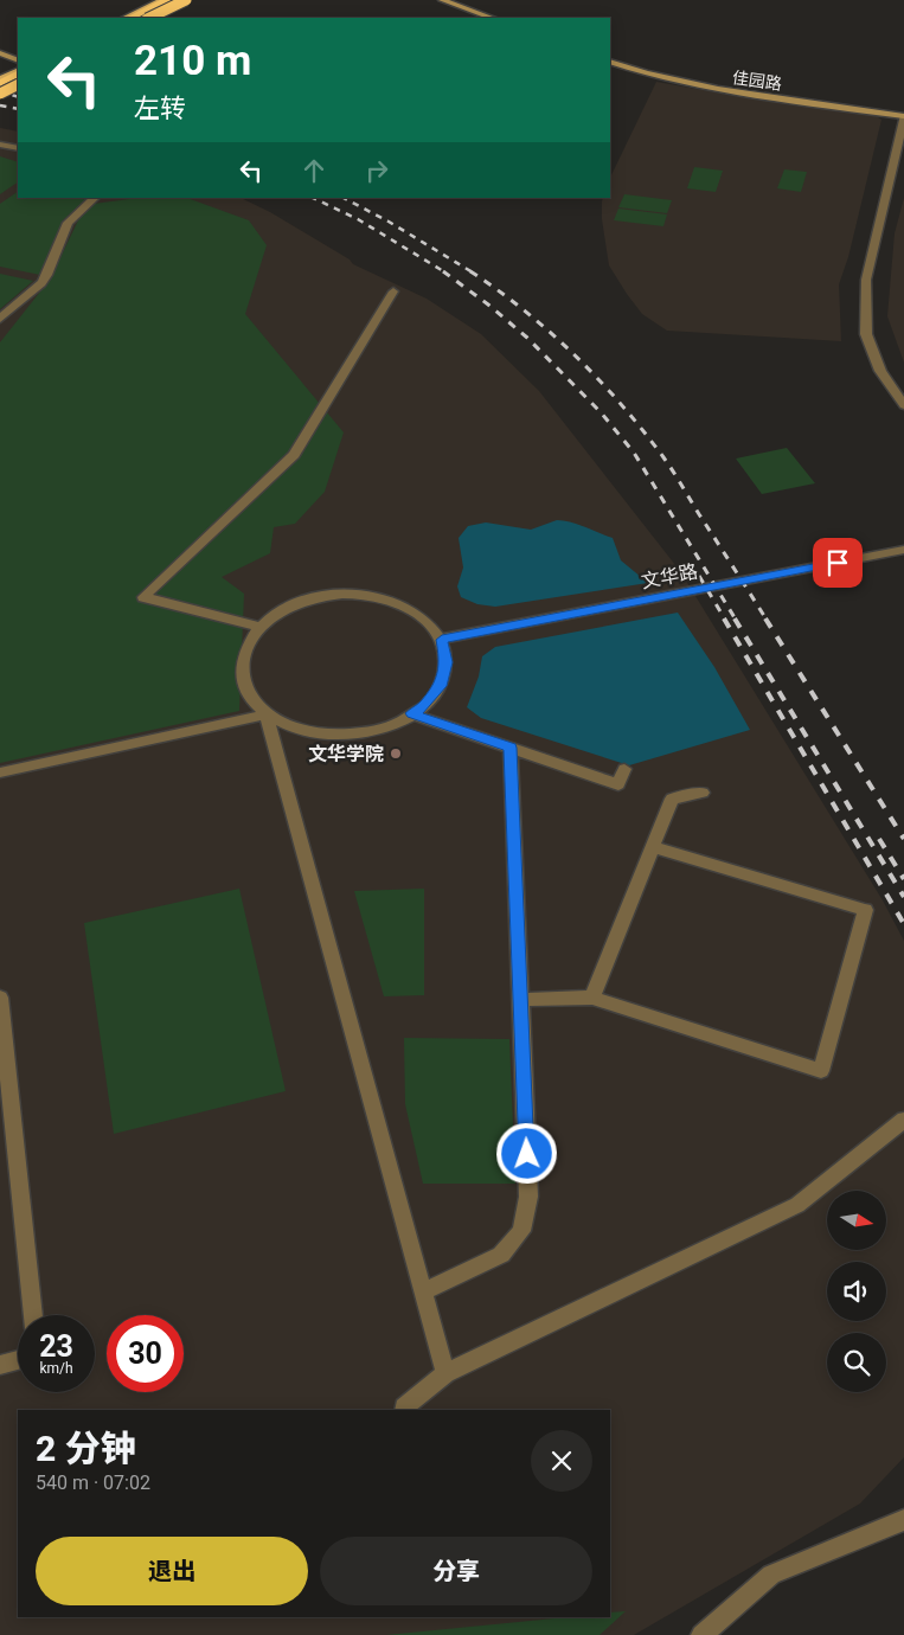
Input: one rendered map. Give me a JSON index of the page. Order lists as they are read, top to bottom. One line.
{"streets":{"street":["佳园路","文华路"]},"places":["文华学院"],"north":"right","page":{"turn":["210 m","左转"],"speed":"23 km/h","limit":"30","heading":["2 分钟","540 m · 07:02"],"buttons":["退出","分享"]}}
